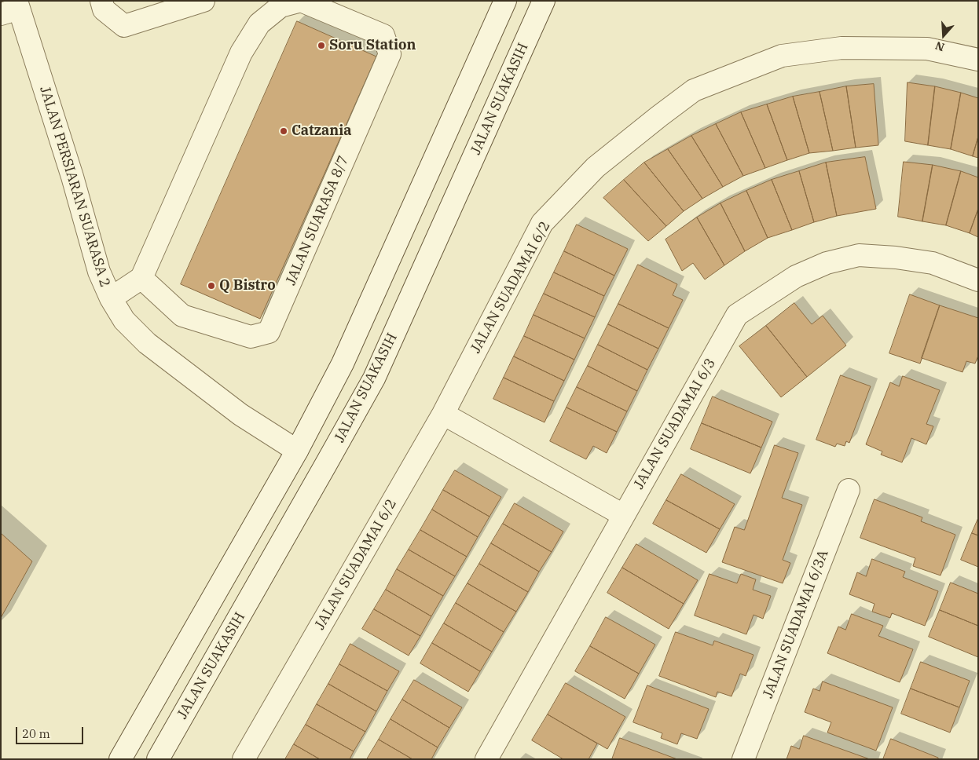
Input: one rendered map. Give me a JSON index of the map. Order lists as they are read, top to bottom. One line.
{"streets":{"street":["JALAN SUAKASIH","JALAN PERSIARAN SUARASA 2","JALAN SUARASA 8/7","JALAN SUADAMAI 6/2","JALAN SUADAMAI 6/3","JALAN SUADAMAI 6/3A"]},"places":["Soru Station","Catzania","Q Bistro"],"scale_bar":"20 m","north":"bottom"}
